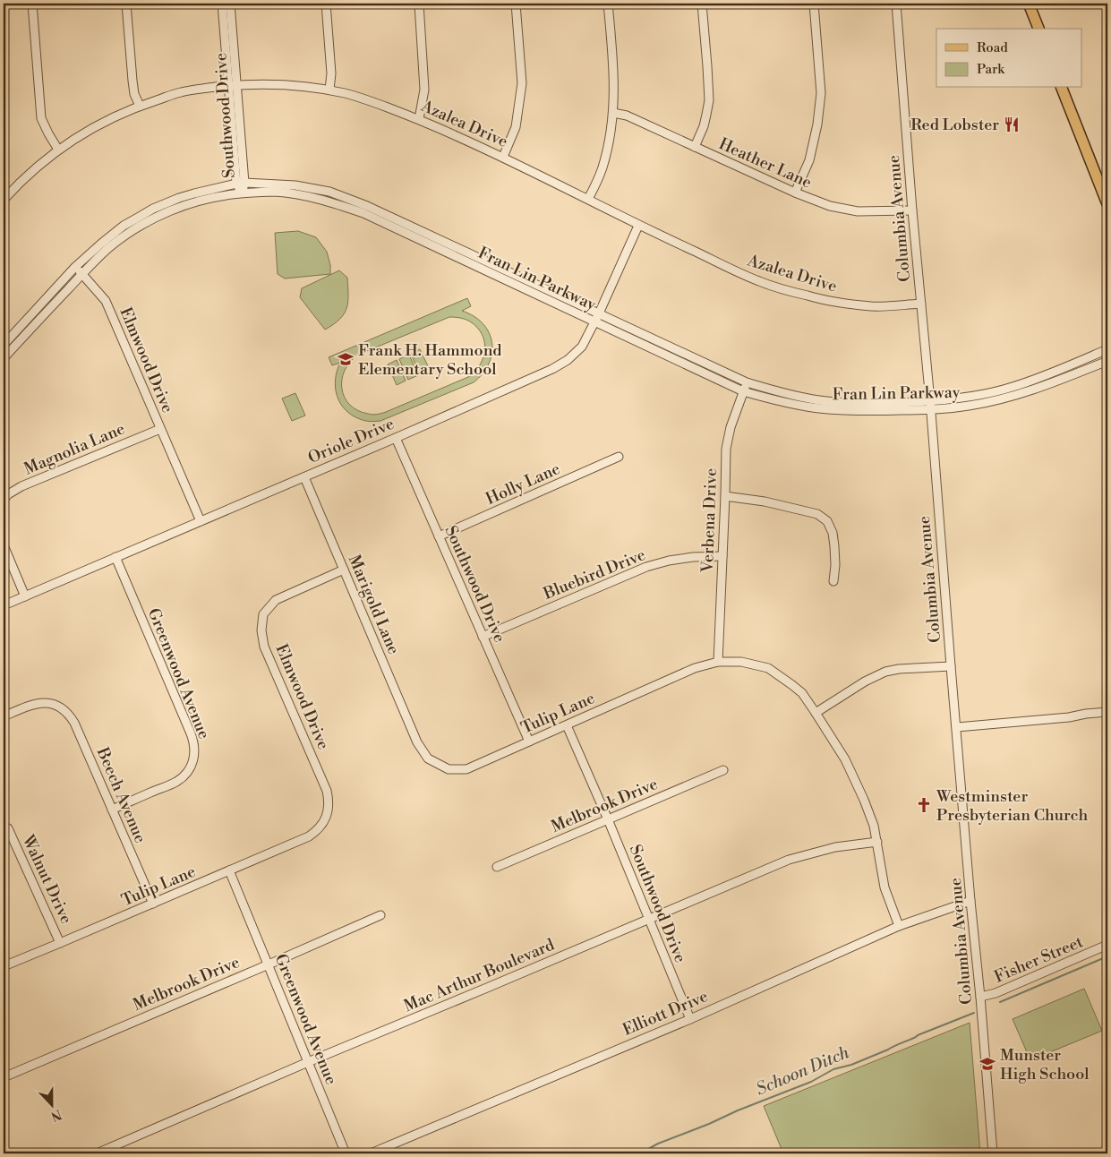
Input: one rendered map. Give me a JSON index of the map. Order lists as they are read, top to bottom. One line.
{"streets":{"street":["Southwood Drive","Azalea Drive","Heather Lane","Columbia Avenue","Fran Lin Parkway","Elmwood Drive","Oriole Drive","Magnolia Lane","Holly Lane","Verbena Drive","Bluebird Drive","Marigold Lane","Greenwood Avenue","Tulip Lane","Beech Avenue","Melbrook Drive","Walnut Drive","Fisher Street","Mac Arthur Boulevard","Elliott Drive"]},"crossings":[["Southwood Drive","Azalea Drive"],["Southwood Drive","Fran Lin Parkway"],["Southwood Drive","Oriole Drive"],["Southwood Drive","Holly Lane"],["Southwood Drive","Bluebird Drive"],["Southwood Drive","Tulip Lane"],["Southwood Drive","Melbrook Drive"],["Southwood Drive","Mac Arthur Boulevard"],["Southwood Drive","Elliott Drive"],["Azalea Drive","Columbia Avenue"],["Azalea Drive","Oriole Drive"],["Heather Lane","Columbia Avenue"],["Columbia Avenue","Fran Lin Parkway"],["Columbia Avenue","Fisher Street"],["Columbia Avenue","Elliott Drive"],["Fran Lin Parkway","Elmwood Drive"],["Fran Lin Parkway","Oriole Drive"],["Fran Lin Parkway","Verbena Drive"],["Elmwood Drive","Oriole Drive"],["Elmwood Drive","Magnolia Lane"],["Elmwood Drive","Marigold Lane"],["Elmwood Drive","Tulip Lane"],["Oriole Drive","Marigold Lane"],["Oriole Drive","Greenwood Avenue"],["Verbena Drive","Bluebird Drive"],["Verbena Drive","Tulip Lane"],["Marigold Lane","Tulip Lane"],["Greenwood Avenue","Tulip Lane"],["Greenwood Avenue","Beech Avenue"],["Greenwood Avenue","Melbrook Drive"],["Greenwood Avenue","Mac Arthur Boulevard"],["Tulip Lane","Beech Avenue"],["Tulip Lane","Walnut Drive"],["Tulip Lane","Mac Arthur Boulevard"],["Tulip Lane","Elliott Drive"]],"water":["Schoon Ditch"],"places":{"restaurant":["Red Lobster"],"school or university":["Frank H. Hammond Elementary School","Munster High School"],"church":["Westminster Presbyterian Church"]},"legend":["Road","Park"],"north":"bottom"}
